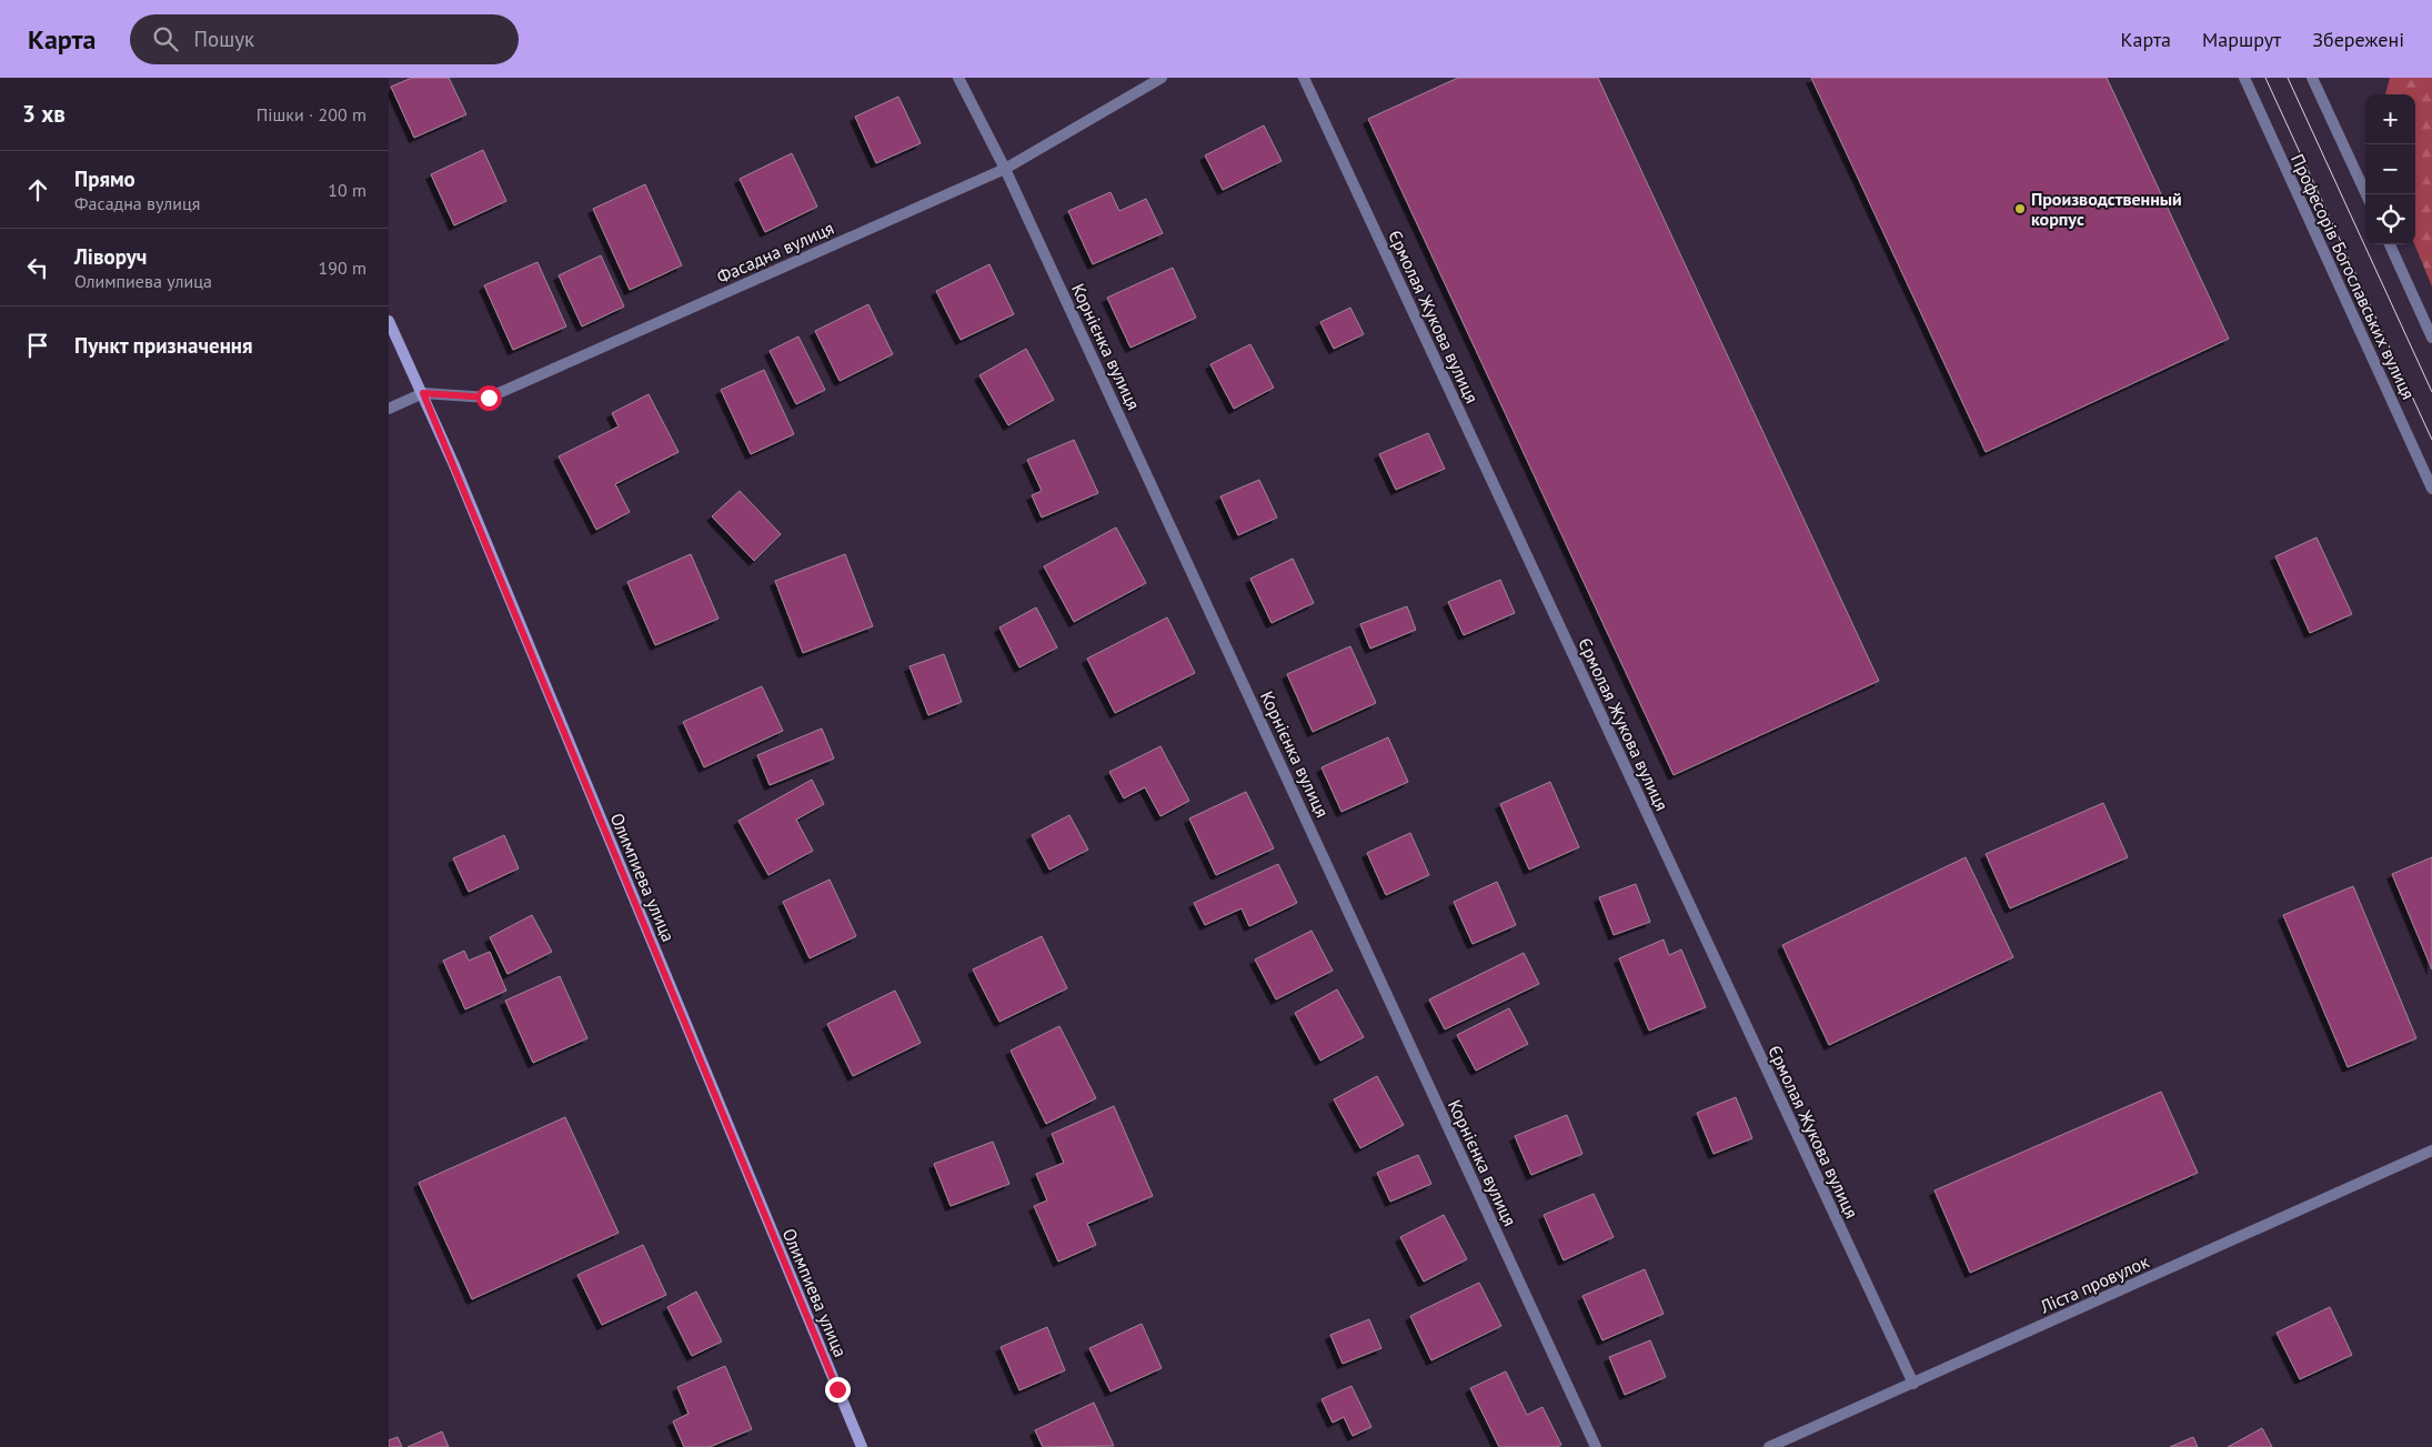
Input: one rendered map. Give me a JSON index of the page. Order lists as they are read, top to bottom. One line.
{"streets":{"main road":["Олимпиева улица"],"street":["Фасадна вулиця","Професорів Богославських вулиця","Єрмолая Жукова вулиця","Корнієнка вулиця","Ліста провулок"]},"crossings":[["Фасадна вулиця","Корнієнка вулиця"],["Фасадна вулиця","Олимпиева улица"],["Єрмолая Жукова вулиця","Ліста провулок"]],"places":["Производственный корпус"],"page":{"header":"Карта","search":"Пошук","nav":["Карта","Маршрут","Збережені"],"heading":["3 хв","Пішки · 200 m"],"map_buttons":["+","−"],"list":[["Прямо","Фасадна вулиця","10 m"],["Ліворуч","Олимпиева улица","190 m"],"Пункт призначення"]}}
